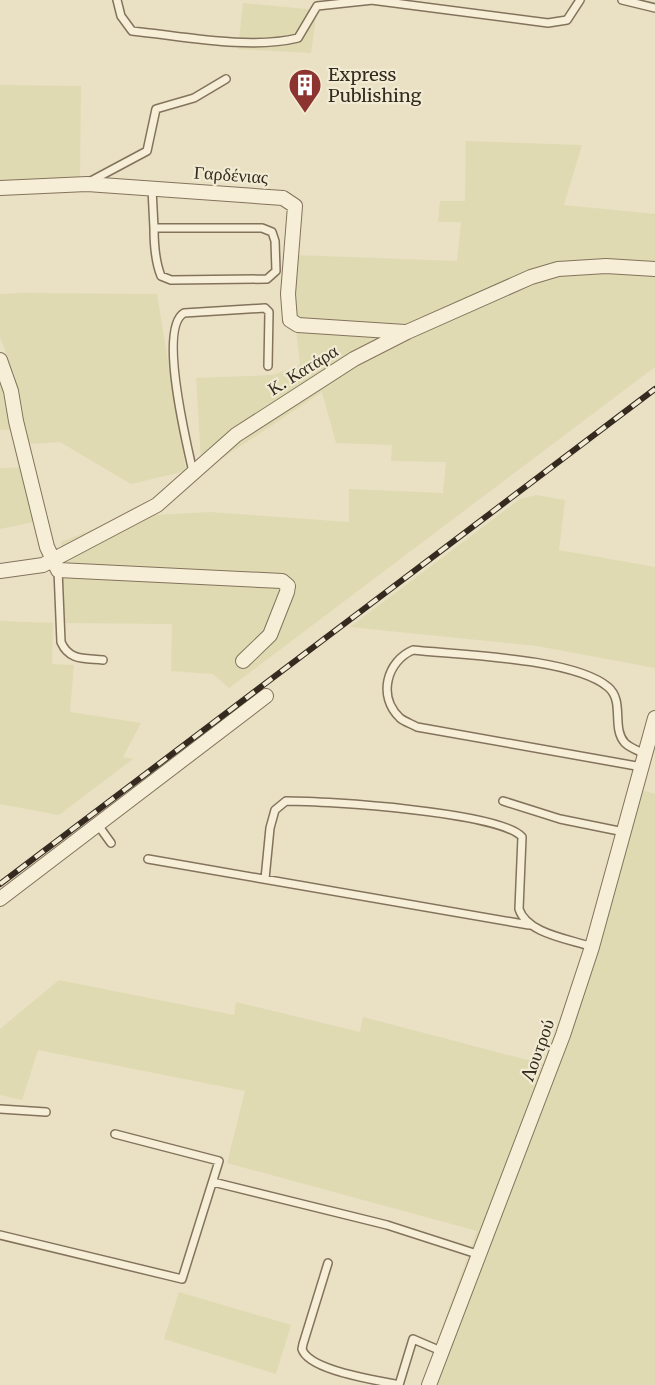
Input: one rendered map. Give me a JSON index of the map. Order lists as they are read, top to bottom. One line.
{"streets":{"street":["Γαρδένιας","Κ. Κατάρα","Λουτρού"]},"crossings":[["Γαρδένιας","Κ. Κατάρα"]],"places":{"building":["Express Publishing"]}}
